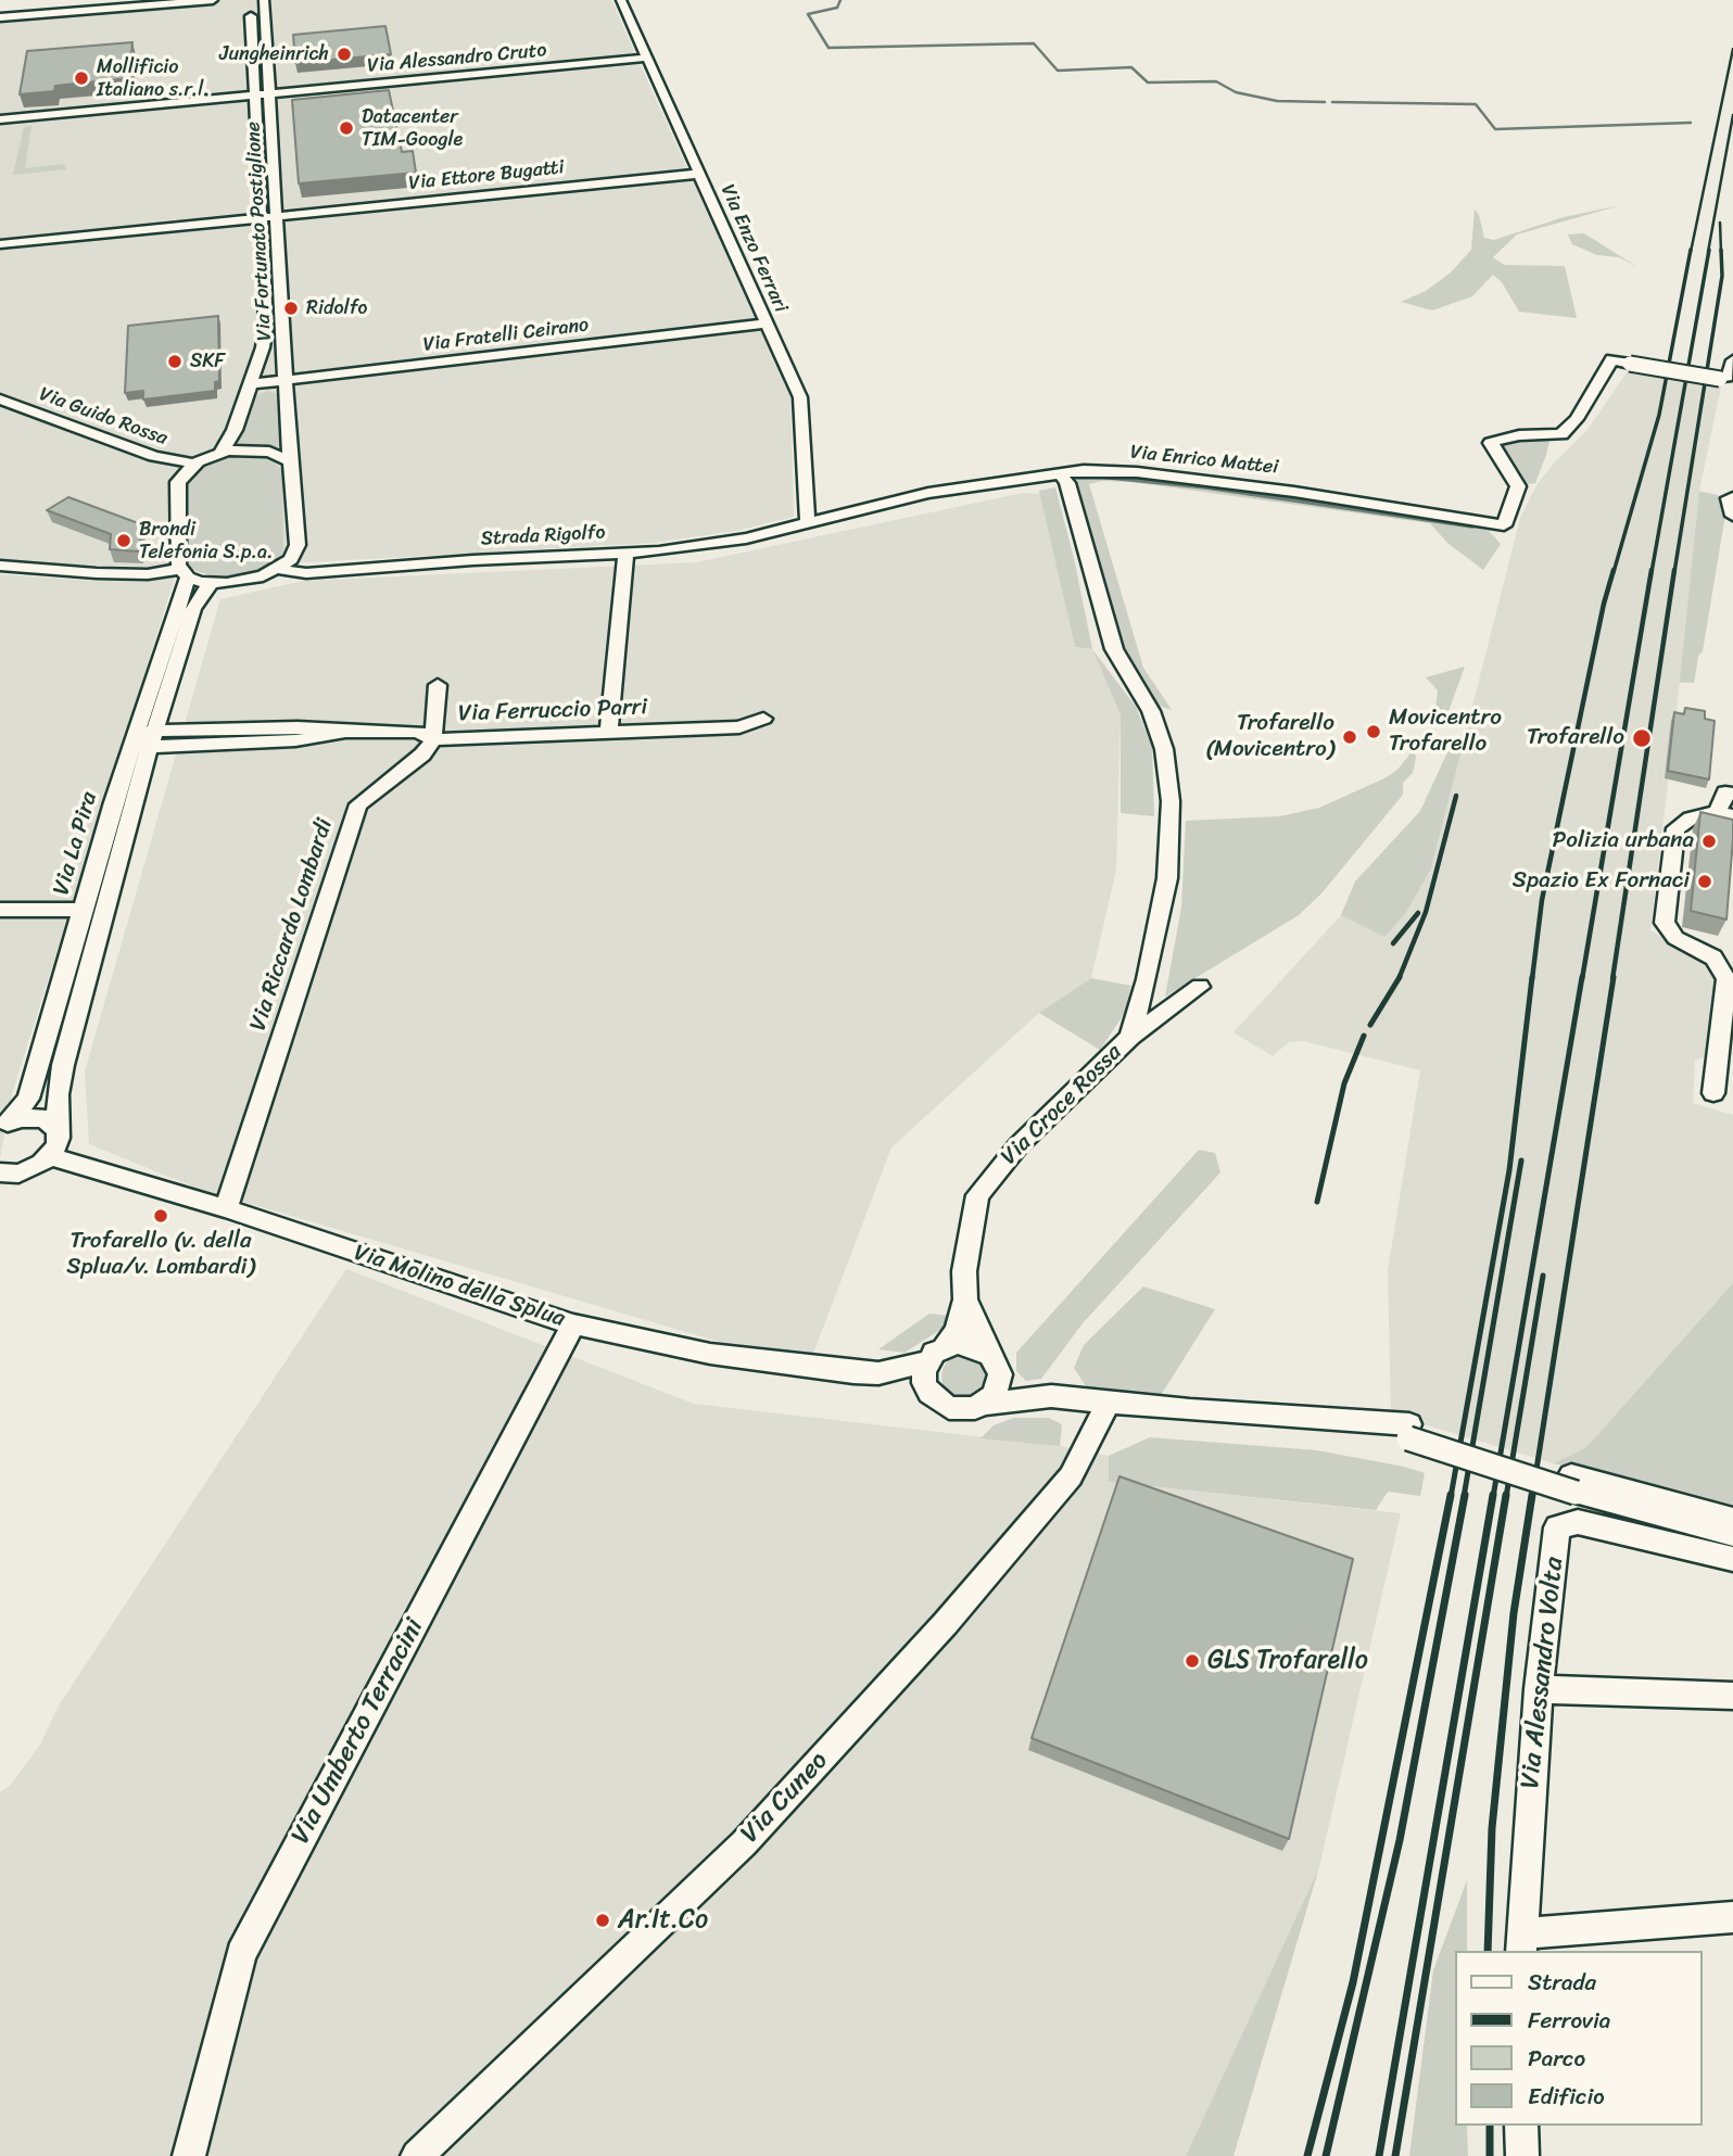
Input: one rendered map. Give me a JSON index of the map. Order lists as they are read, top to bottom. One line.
{"streets":{"street":["Via Alessandro Cruto","Via Ettore Bugatti","Via Fortunato Postiglione","Via Enzo Ferrari","Via Fratelli Ceirano","Via Guido Rossa","Via Enrico Mattei","Strada Rigolfo","Via Ferruccio Parri","Via La Pira","Via Riccardo Lombardi","Via Croce Rossa","Via Molino della Splua","Via Alessandro Volta","Via Umberto Terracini","Via Cuneo"]},"crossings":[["Via Alessandro Cruto","Via Fortunato Postiglione"],["Via Alessandro Cruto","Via Enzo Ferrari"],["Via Ettore Bugatti","Via Fortunato Postiglione"],["Via Ettore Bugatti","Via Enzo Ferrari"],["Via Fortunato Postiglione","Via Fratelli Ceirano"],["Via Fortunato Postiglione","Via Guido Rossa"],["Via Fortunato Postiglione","Strada Rigolfo"],["Via Fortunato Postiglione","Via La Pira"],["Via Enzo Ferrari","Via Fratelli Ceirano"],["Via Enzo Ferrari","Via Enrico Mattei"],["Via Enzo Ferrari","Strada Rigolfo"],["Via Guido Rossa","Strada Rigolfo"],["Via Guido Rossa","Via La Pira"],["Via Enrico Mattei","Strada Rigolfo"],["Via Enrico Mattei","Via Croce Rossa"],["Strada Rigolfo","Via La Pira"],["Via Ferruccio Parri","Via La Pira"],["Via Ferruccio Parri","Via Riccardo Lombardi"],["Via Riccardo Lombardi","Via Molino della Splua"],["Via Croce Rossa","Via Molino della Splua"],["Via Molino della Splua","Via Umberto Terracini"]],"places":["Jungheinrich","Mollificio Italiano s.r.l.","Datacenter TIM-Google","Ridolfo","SKF","Brondi Telefonia S.p.a.","Movicentro Trofarello","Trofarello (Movicentro)","Trofarello","Polizia urbana","Spazio Ex Fornaci","Trofarello (v. della Splua/v. Lombardi)","GLS Trofarello","Ar.It.Co"],"legend":["Strada","Ferrovia","Parco","Edificio"]}
